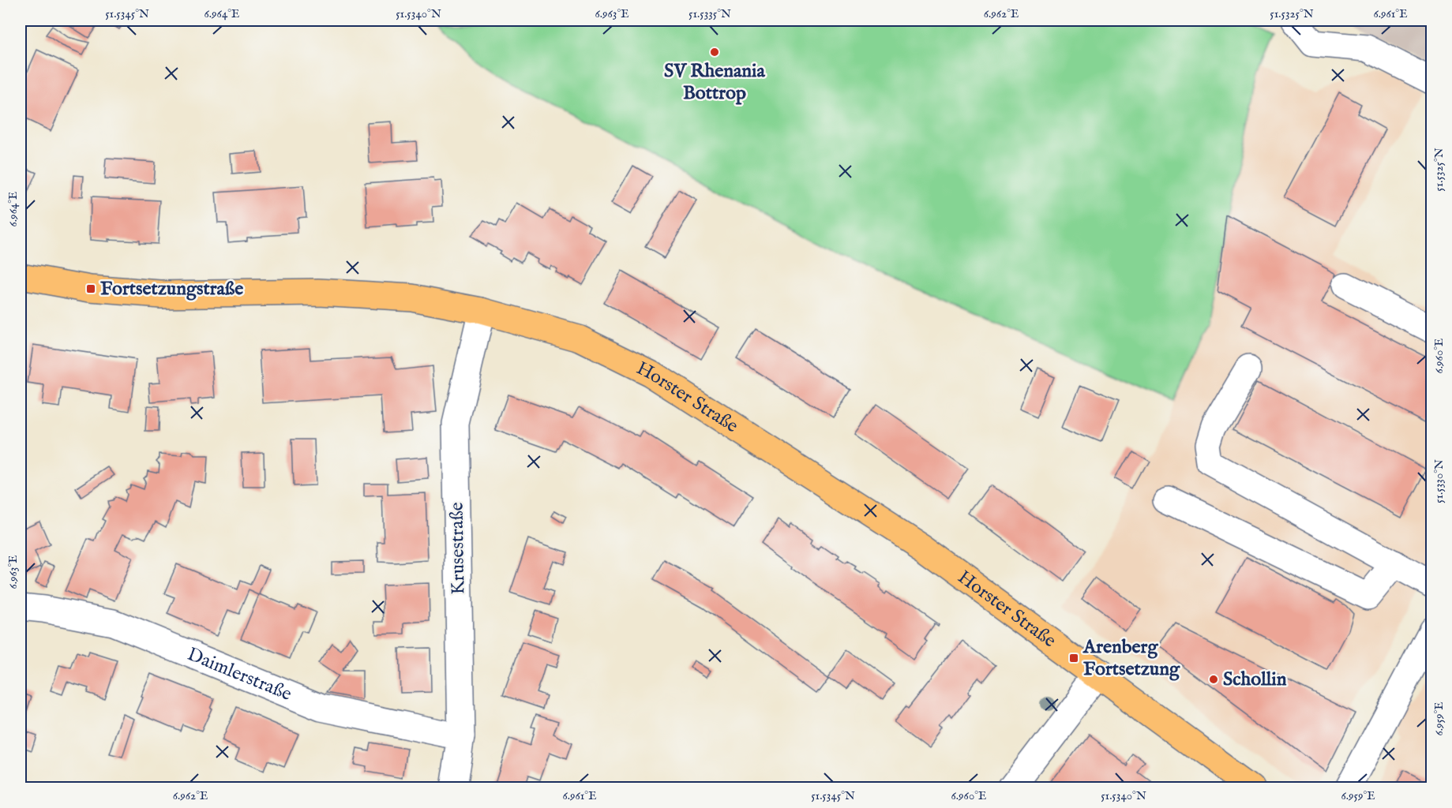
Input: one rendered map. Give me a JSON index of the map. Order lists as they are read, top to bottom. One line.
{"streets":{"main road":["Horster Straße"],"street":["Krusestraße","Daimlerstraße"]},"crossings":[["Horster Straße","Krusestraße"],["Krusestraße","Daimlerstraße"]],"places":{"other":["SV Rhenania Bottrop","Schollin"],"transit":["Fortsetzungstraße","Arenberg Fortsetzung"]},"coordinates":["51.5345°N","6.964°E","51.5340°N","6.963°E","51.5335°N","6.962°E","51.5325°N","6.961°E","6.960°E","51.5330°N","6.959°E"]}
